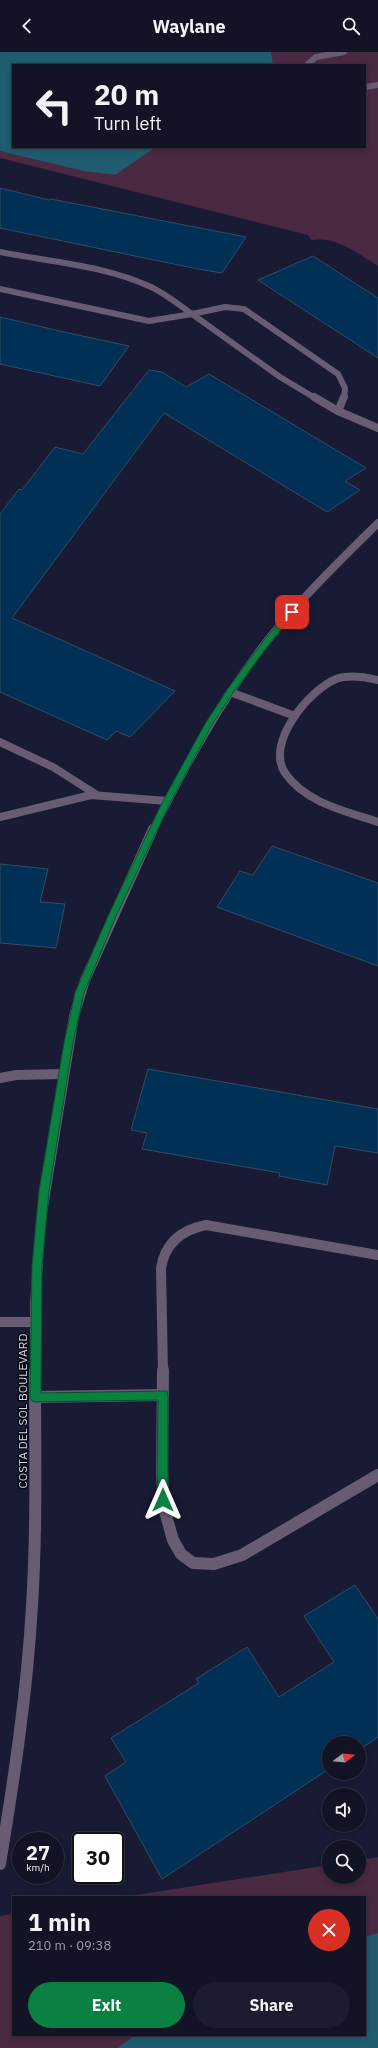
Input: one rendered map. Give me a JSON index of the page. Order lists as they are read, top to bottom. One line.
{"streets":{"street":["COSTA DEL SOL BOULEVARD"]},"north":"right","page":{"header":"Waylane","turn":["20 m","Turn left"],"speed":"27 km/h","limit":"30","heading":["1 min","210 m · 09:38"],"buttons":["Exit","Share"]}}
